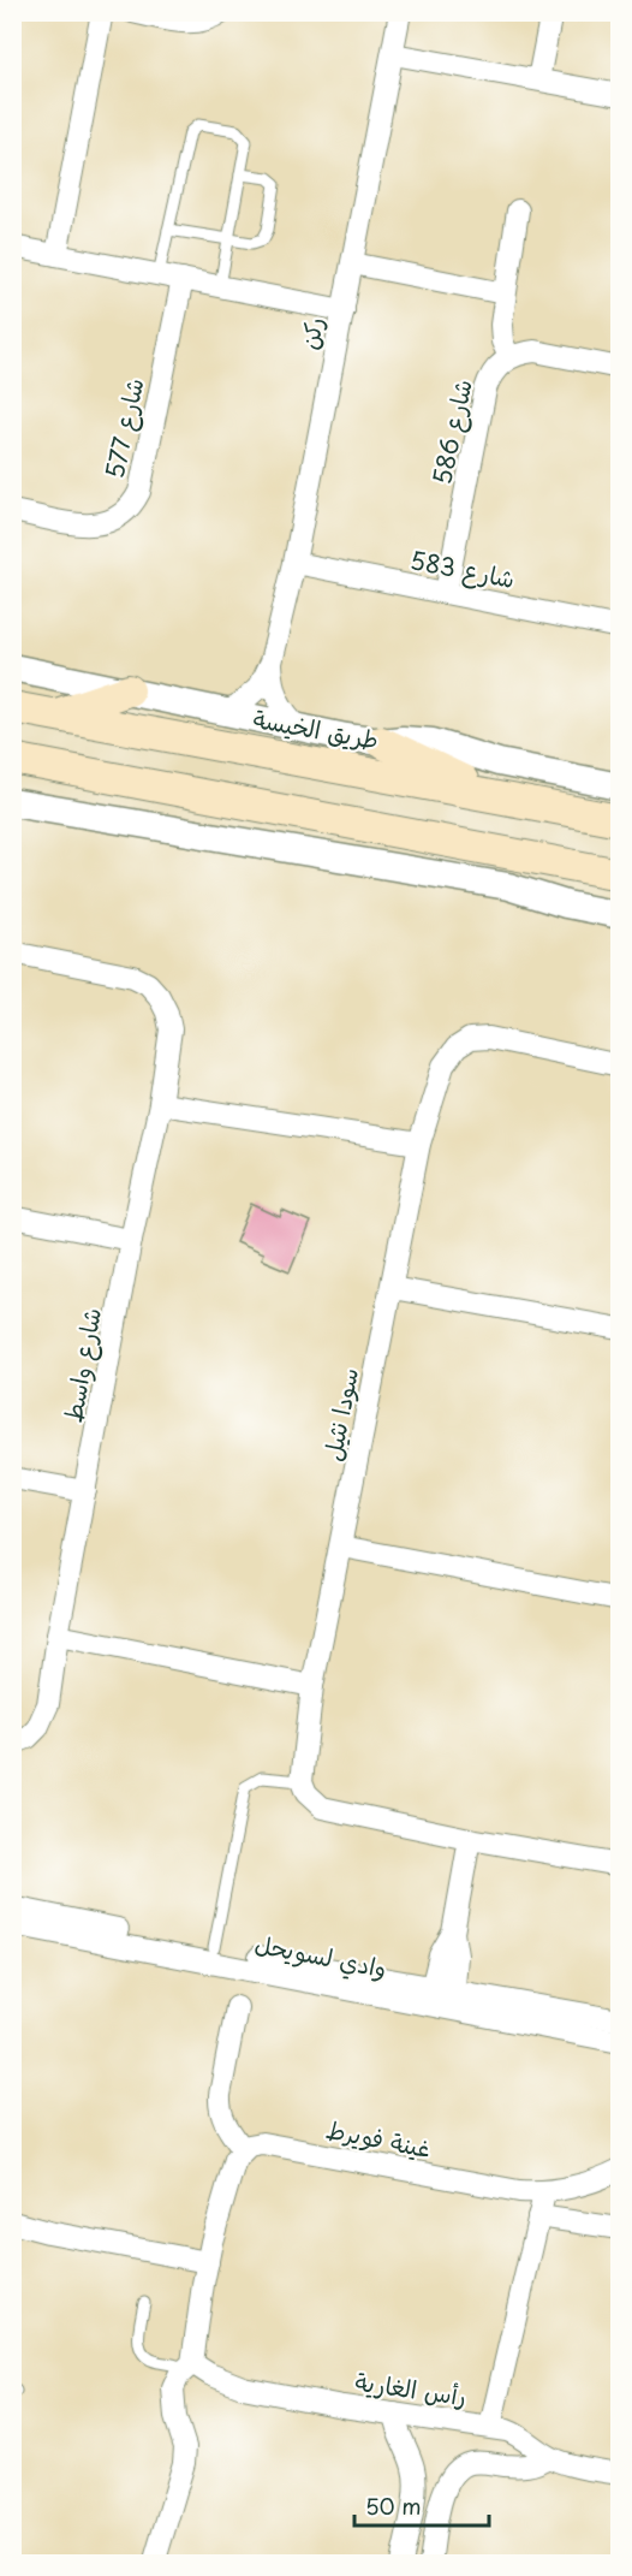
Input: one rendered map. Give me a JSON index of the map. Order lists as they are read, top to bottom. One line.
{"streets":{"main road":["طريق الخيسة"],"street":["ركن","شارع 577","شارع 586","شارع 583","شارع واسط","سودا نثيل","وادي لسويحل","غينة فويرط","رأس الغارية"]},"crossings":[["ركن","شارع 583"],["ركن","طريق الخيسة"],["شارع 586","شارع 583"]],"scale_bar":"50 m"}
